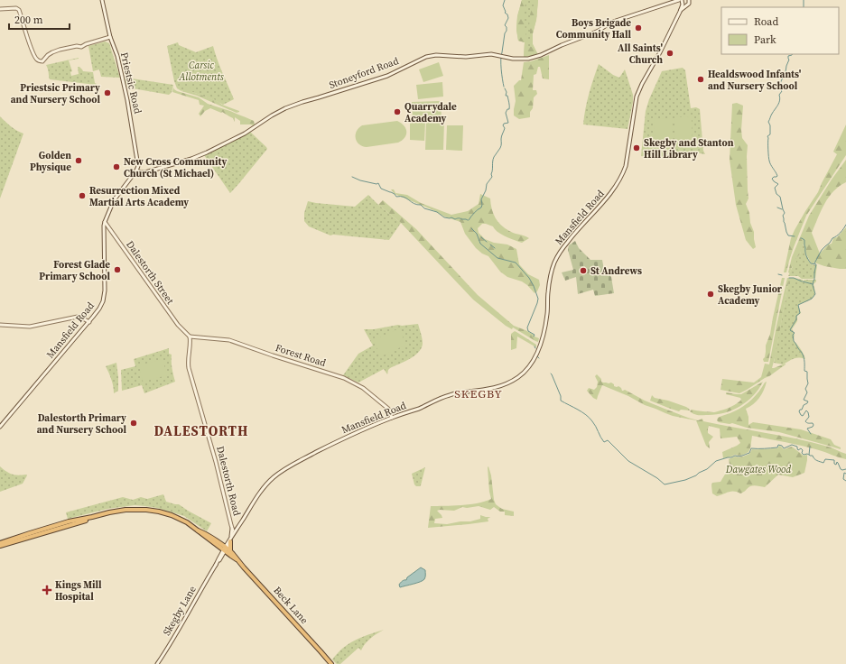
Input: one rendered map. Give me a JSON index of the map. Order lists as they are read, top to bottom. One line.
{"streets":{"highway":["Beck Lane"],"main road":["Stoneyford Road","Priestsic Road","Mansfield Road","Dalestorth Street","Forest Road","Dalestorth Road","Skegby Lane"]},"crossings":[["Stoneyford Road","Priestsic Road"],["Stoneyford Road","Mansfield Road"],["Priestsic Road","Mansfield Road"],["Mansfield Road","Dalestorth Street"],["Mansfield Road","Forest Road"],["Mansfield Road","Dalestorth Road"],["Mansfield Road","Beck Lane"],["Mansfield Road","Skegby Lane"],["Dalestorth Street","Forest Road"],["Dalestorth Street","Dalestorth Road"],["Forest Road","Dalestorth Road"],["Beck Lane","Skegby Lane"]],"districts":["SKEGBY","DALESTORTH"],"parks":["Carsic Allotments","Dawgates Wood"],"places":{"other":["Boys Brigade Community Hall","All Saints' Church","Healdswood Infants' and Nursery School","Priestsic Primary and Nursery School","Quarrydale Academy","Skegby and Stanton Hill Library","Golden Physique","New Cross Community Church (St Michael)","Resurrection Mixed Martial Arts Academy","Forest Glade Primary School","St Andrews","Skegby Junior Academy","Dalestorth Primary and Nursery School"],"health":["Kings Mill Hospital"]},"legend":["Road","Park"],"scale_bar":"200 m"}
